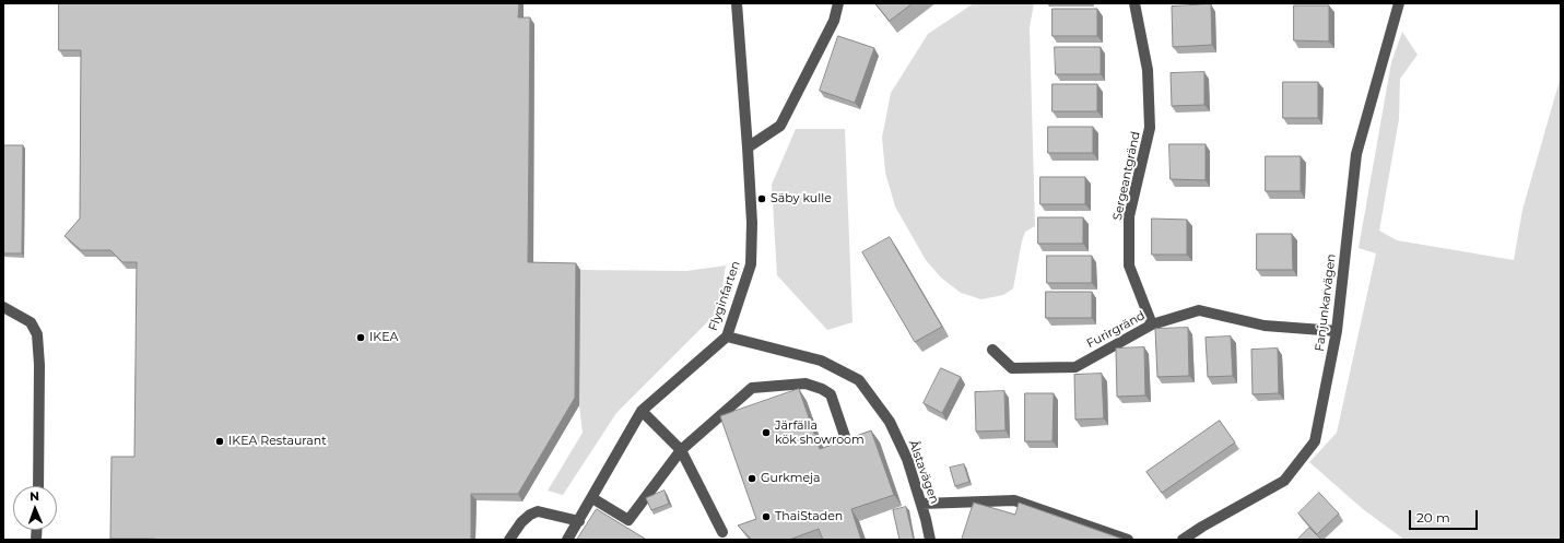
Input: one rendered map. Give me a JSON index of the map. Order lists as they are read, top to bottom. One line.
{"streets":{"street":["Sergeantgränd","Flyginfarten","Fanjunkarvägen","Furirgränd","Ålstavägen"]},"crossings":[["Sergeantgränd","Furirgränd"],["Flyginfarten","Ålstavägen"],["Fanjunkarvägen","Furirgränd"]],"places":["Säby kulle","IKEA","Järfälla kök showroom","IKEA Restaurant","Gurkmeja","ThaiStaden"],"scale_bar":"20 m","north":"top"}
